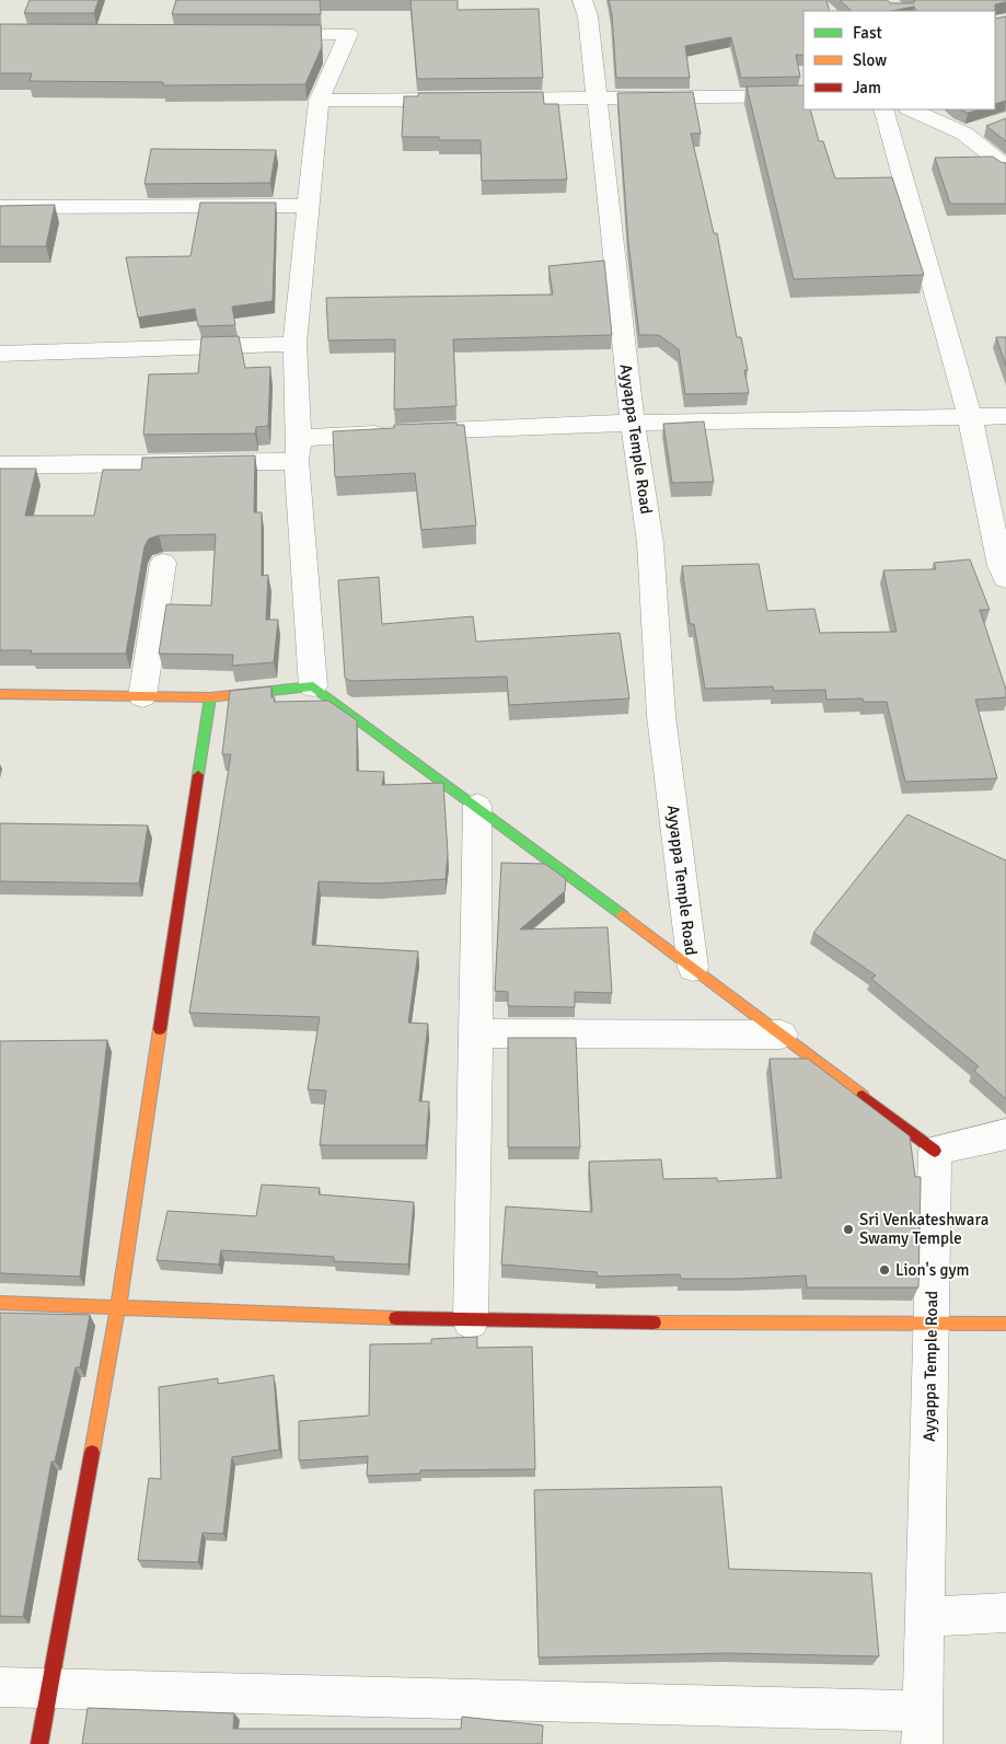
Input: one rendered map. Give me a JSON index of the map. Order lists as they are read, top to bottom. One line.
{"streets":{"street":["Ayyappa Temple Road"]},"places":["Sri Venkateshwara Swamy Temple","Lion's gym"],"legend":["Fast","Slow","Jam"]}
